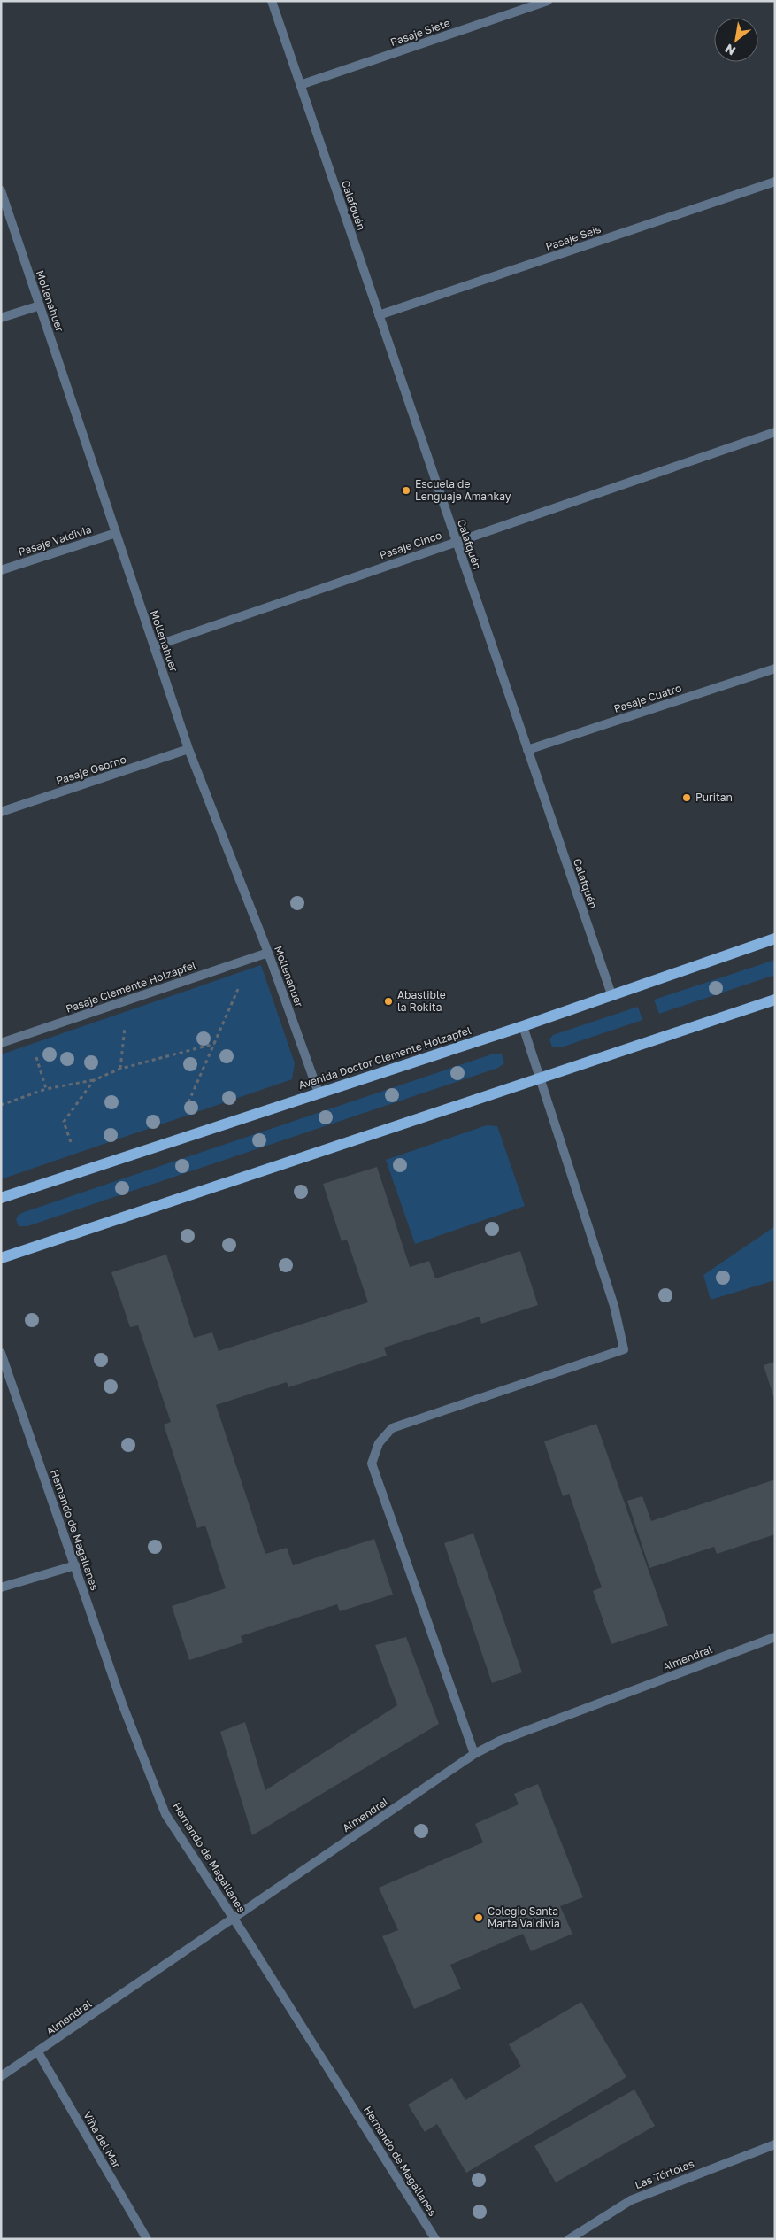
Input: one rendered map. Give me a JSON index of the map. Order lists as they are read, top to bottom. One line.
{"streets":{"main road":["Avenida Doctor Clemente Holzapfel"],"street":["Pasaje Siete","Calafquén","Pasaje Seis","Mollenahuer","Pasaje Valdivia","Pasaje Cinco","Pasaje Cuatro","Pasaje Osorno","Pasaje Clemente Holzapfel","Hernando de Magallanes","Almendral","Viña del Mar","Las Tórtolas"]},"crossings":[["Pasaje Siete","Calafquén"],["Calafquén","Pasaje Seis"],["Calafquén","Pasaje Cinco"],["Calafquén","Pasaje Cuatro"],["Calafquén","Avenida Doctor Clemente Holzapfel"],["Mollenahuer","Pasaje Valdivia"],["Mollenahuer","Pasaje Cinco"],["Mollenahuer","Pasaje Osorno"],["Mollenahuer","Pasaje Clemente Holzapfel"],["Mollenahuer","Avenida Doctor Clemente Holzapfel"],["Hernando de Magallanes","Almendral"],["Almendral","Viña del Mar"]],"places":["Escuela de Lenguaje Amankay","Puritan","Abastible la Rokita","Colegio Santa Marta Valdivia"],"north":"bottom left"}
